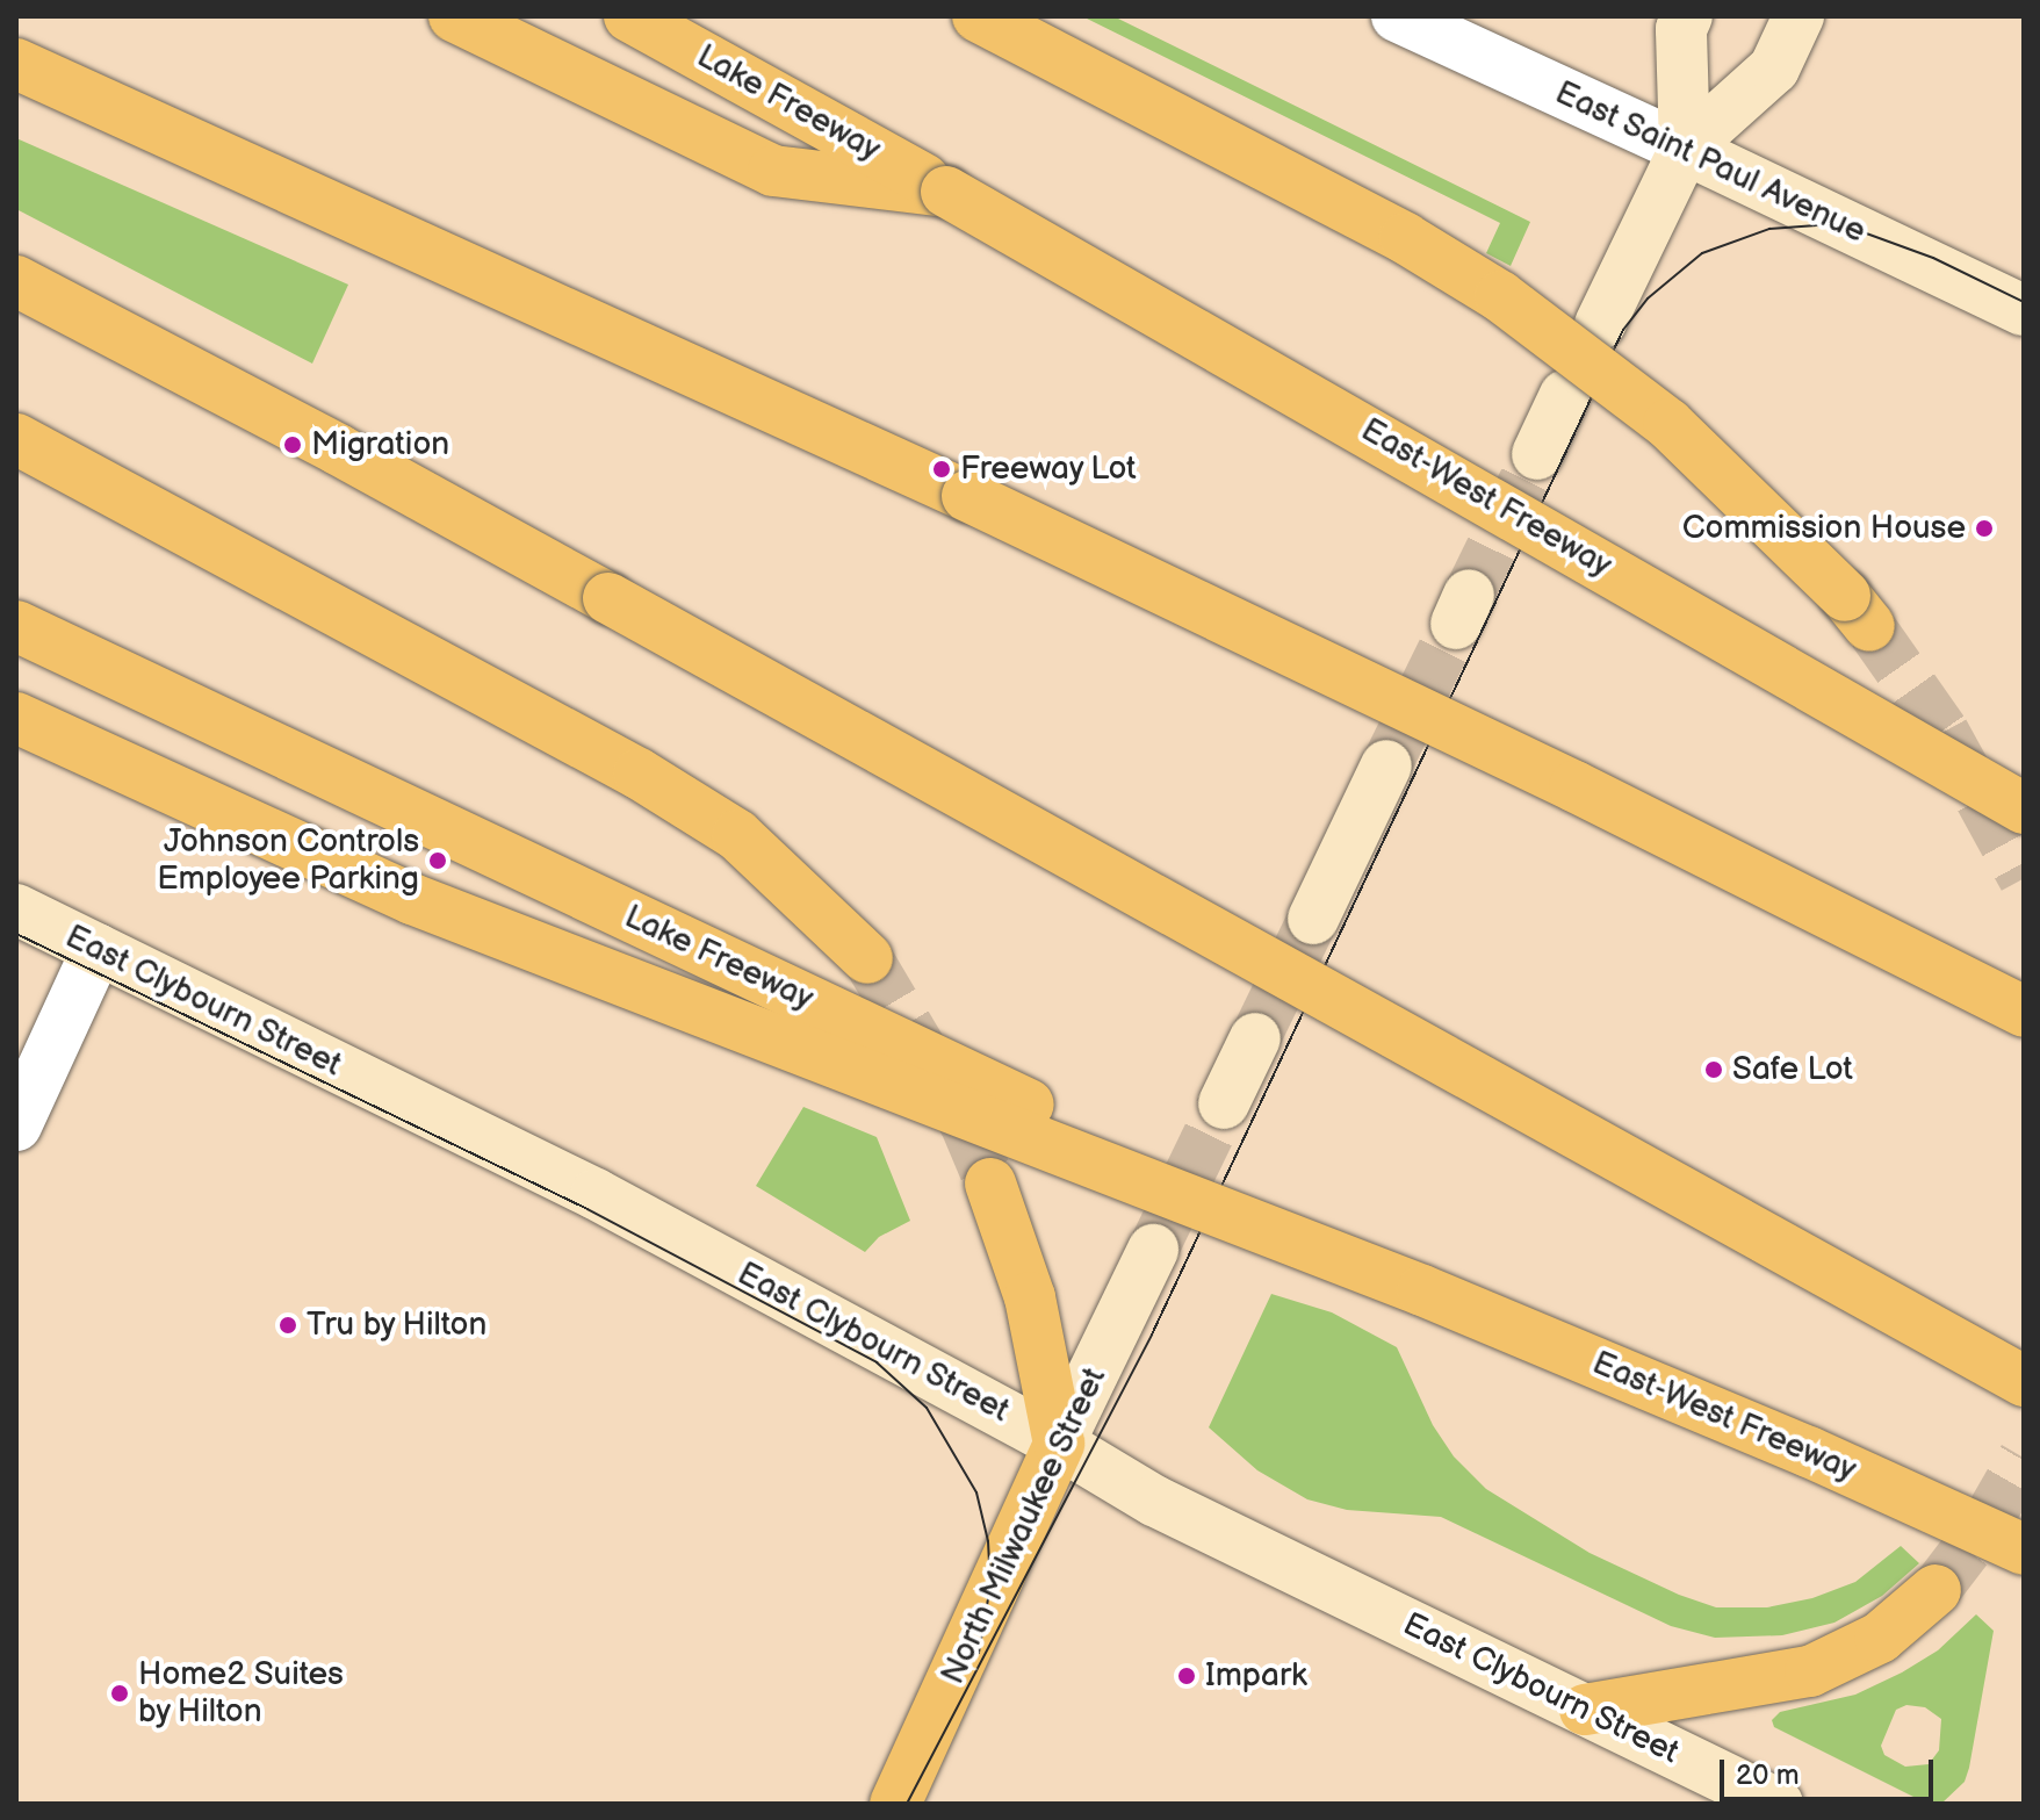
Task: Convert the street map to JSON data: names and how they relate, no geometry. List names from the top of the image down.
{
  "streets": {
    "main road": [
      "Lake Freeway",
      "East Saint Paul Avenue",
      "East-West Freeway",
      "East Clybourn Street",
      "North Milwaukee Street"
    ]
  },
  "crossings": [
    ["Lake Freeway", "East-West Freeway"],
    ["East Clybourn Street", "North Milwaukee Street"]
  ],
  "places": [
    "Migration",
    "Freeway Lot",
    "Commission House",
    "Johnson Controls Employee Parking",
    "Safe Lot",
    "Tru by Hilton",
    "Impark",
    "Home2 Suites by Hilton"
  ],
  "scale_bar": "20 m"
}
